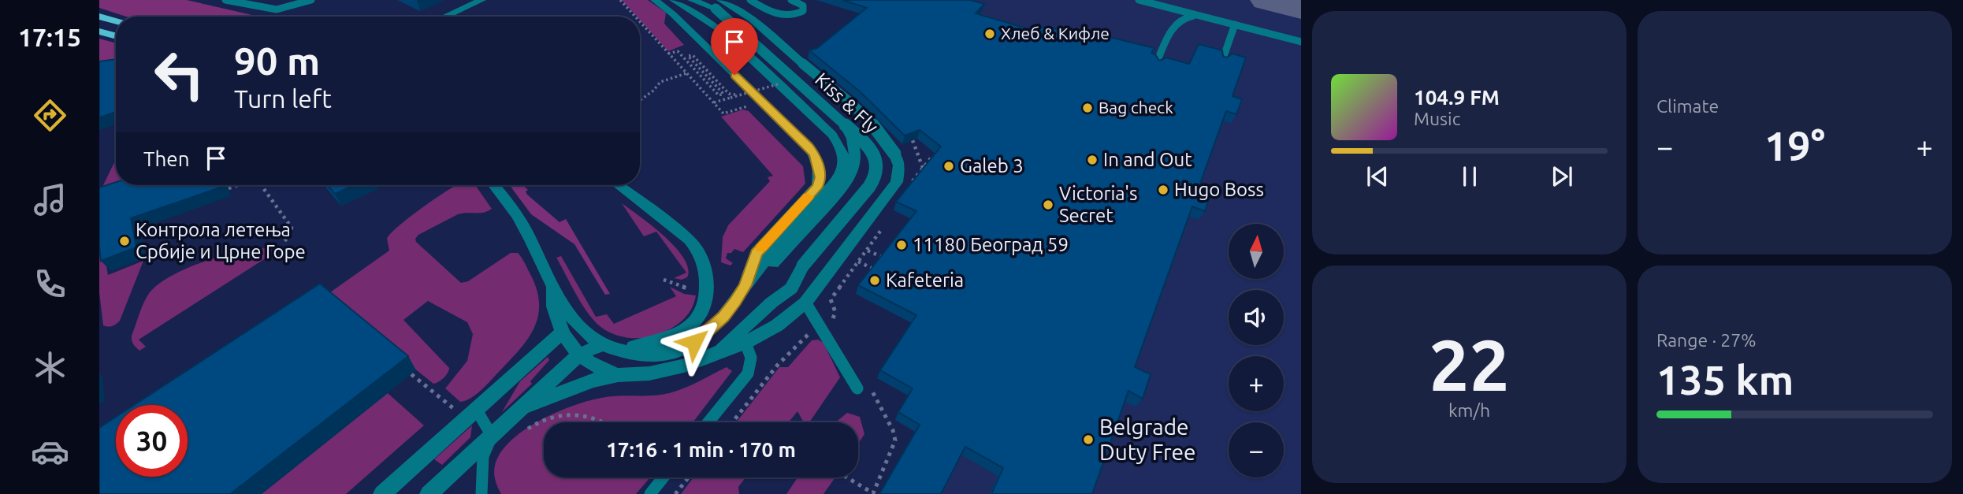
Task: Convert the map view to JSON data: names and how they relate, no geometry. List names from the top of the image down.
{
  "streets": {
    "street": ["Kiss & Fly"]
  },
  "places": [
    "Хлеб & Кифле",
    "Bag check",
    "In and Out",
    "Galeb 3",
    "Hugo Boss",
    "Victoria's Secret",
    "Контрола летења Србије и Црне Горе",
    "11180 Београд 59",
    "Kafeteria",
    "Belgrade Duty Free"
  ],
  "north": "top",
  "page": {
    "tabs": "17:15",
    "tile": [
      "Climate",
      ["22", "km/h"],
      ["Range · 27%", "135 km"]
    ],
    "turn": ["90 m", "Turn left"],
    "song": ["104.9 FM", "Music"],
    "heat": ["−", "19°", "+"],
    "then": "Then",
    "map_buttons": ["+", "−"],
    "limit": "30",
    "trip": "17:16 · 1 min · 170 m"
  }
}
